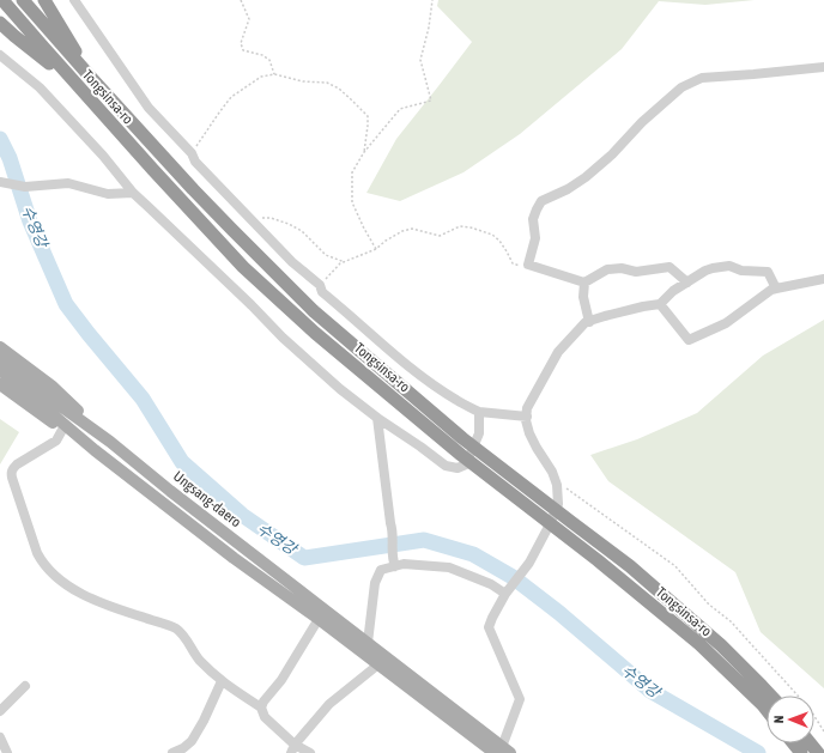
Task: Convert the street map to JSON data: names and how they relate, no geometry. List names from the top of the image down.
{
  "streets": {
    "highway": ["Tongsinsa-ro"],
    "main road": ["Ungsang-daero"]
  },
  "water": ["수영강"],
  "north": "left"
}
